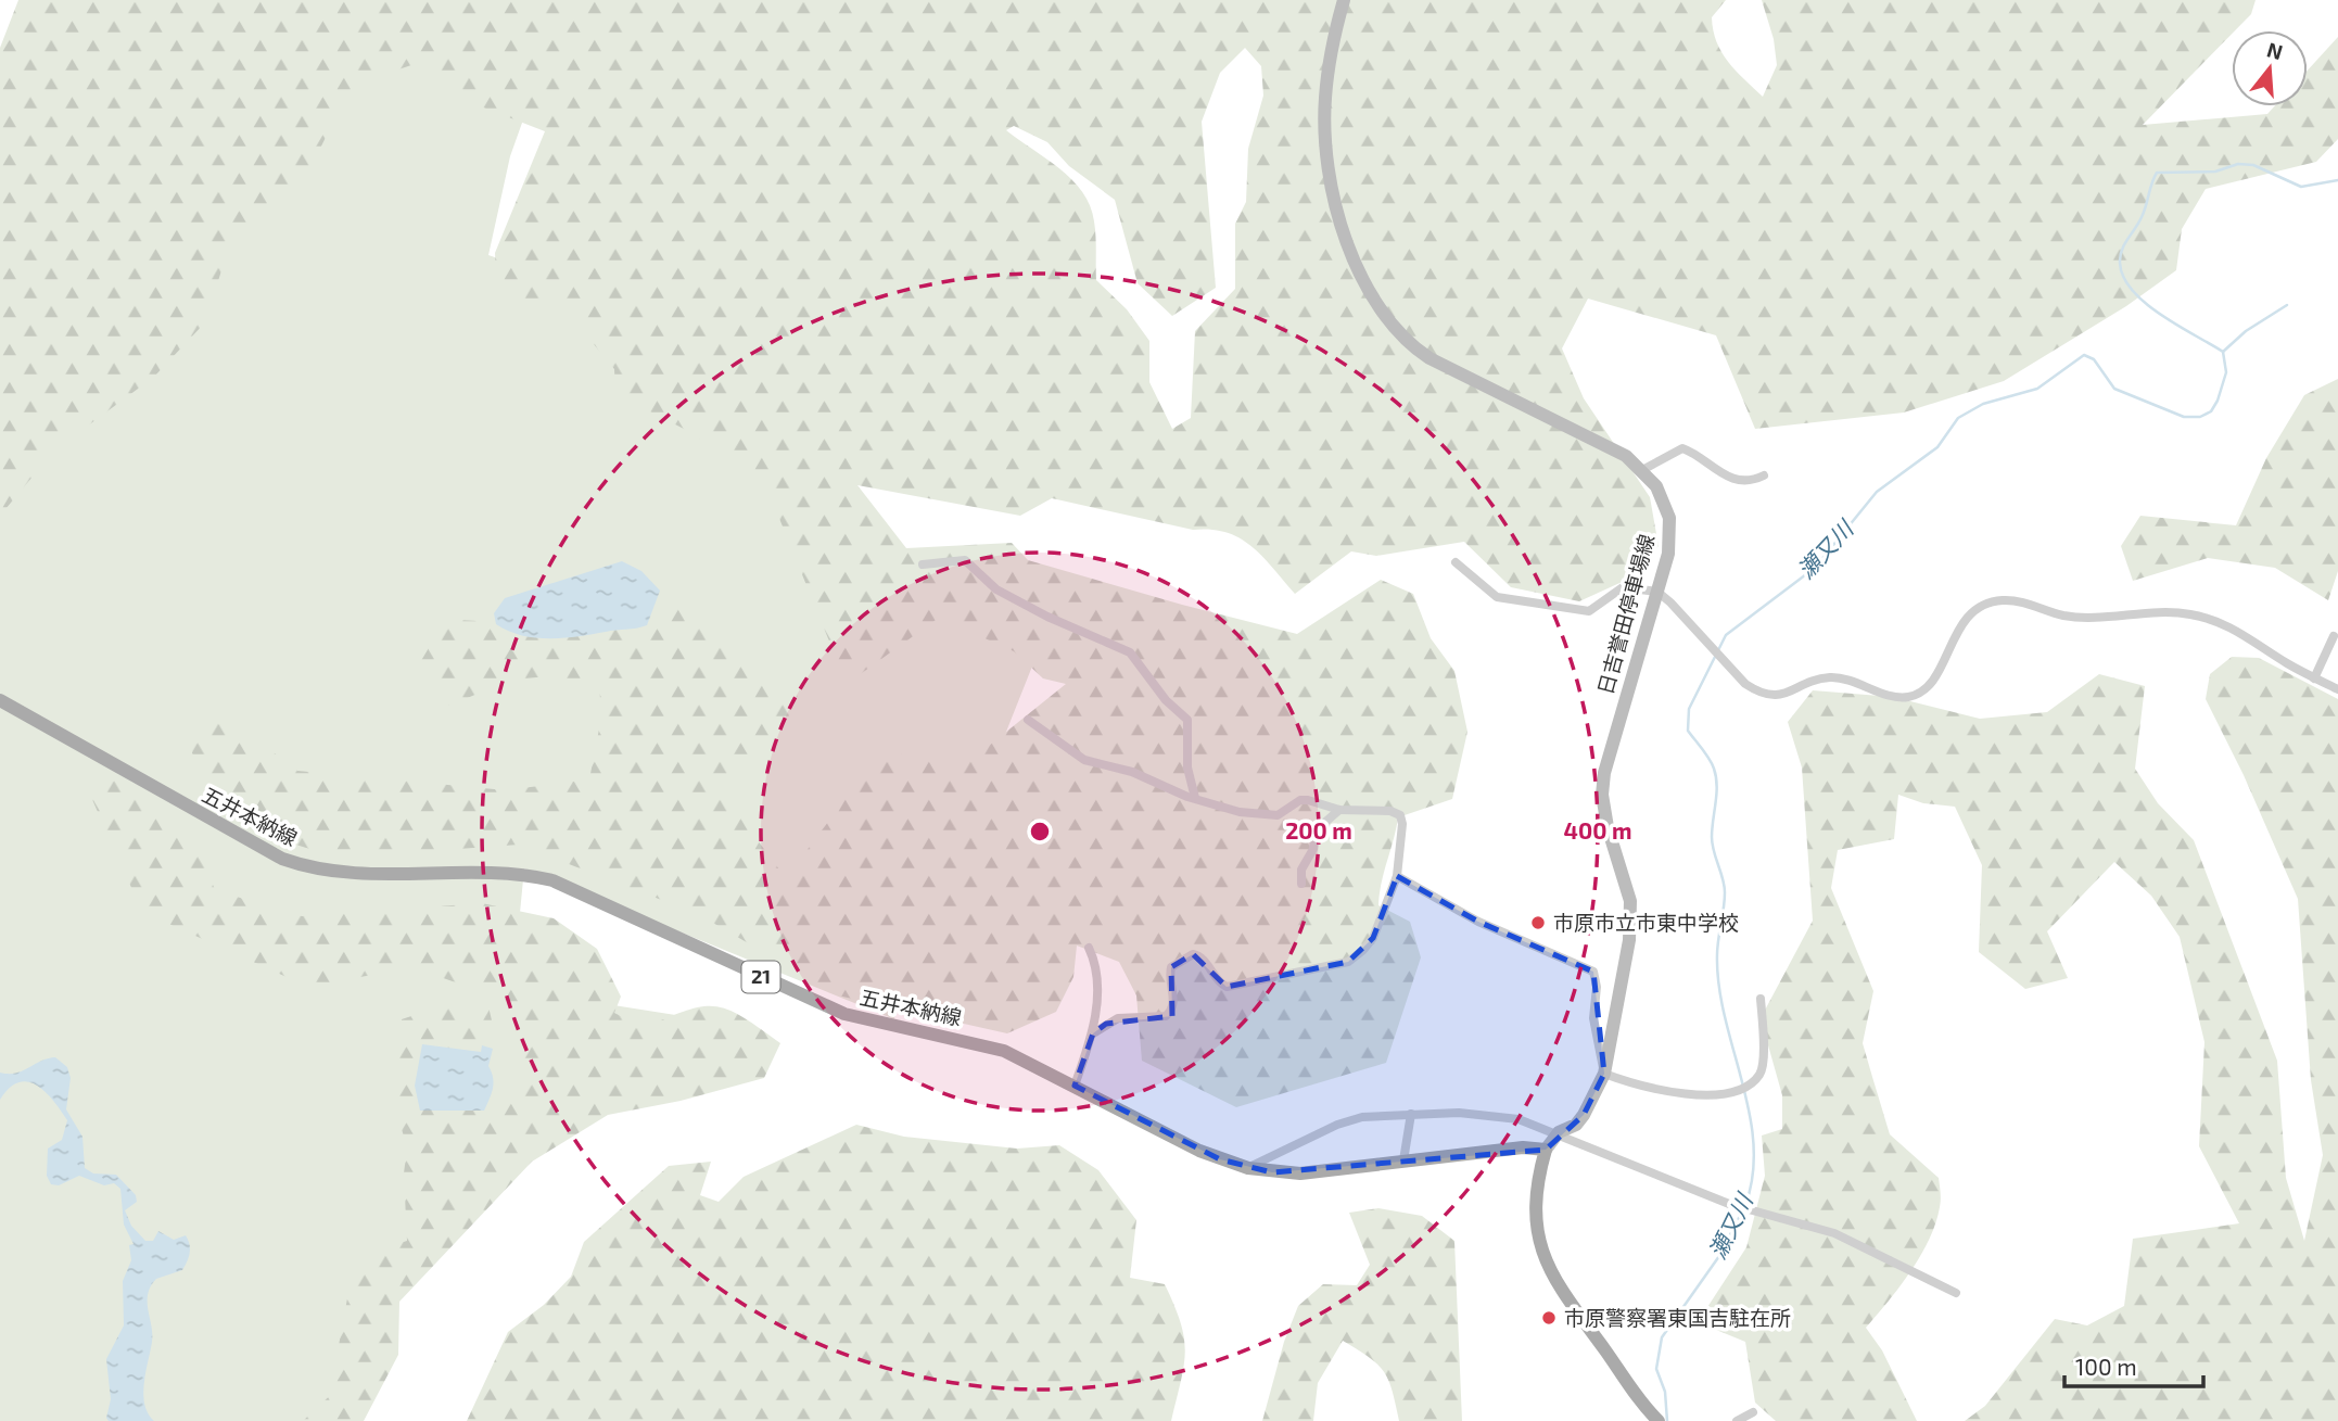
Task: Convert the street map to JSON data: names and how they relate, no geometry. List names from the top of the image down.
{
  "streets": {
    "main road": ["日吉誉田停車場線", "五井本納線", "21"]
  },
  "crossings": [
    ["日吉誉田停車場線", "五井本納線"]
  ],
  "water": ["瀬又川"],
  "places": ["市原市立市東中学校", "市原警察署東国吉駐在所"],
  "scale_bar": "100 m",
  "north": "top",
  "rings": ["200 m", "400 m"]
}
